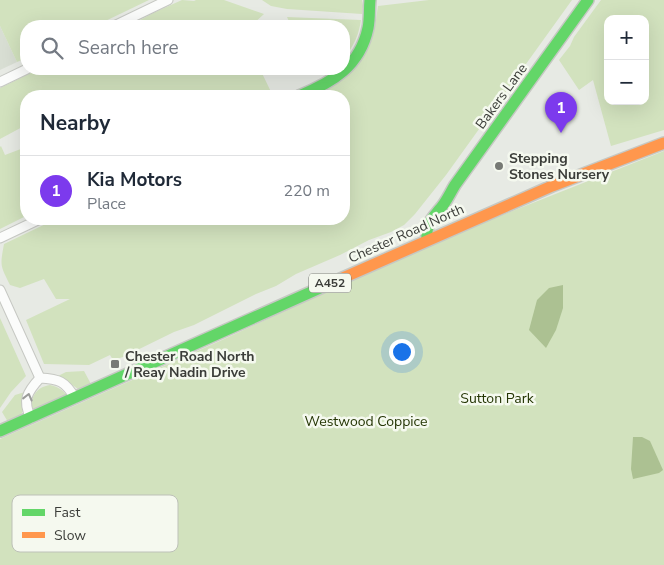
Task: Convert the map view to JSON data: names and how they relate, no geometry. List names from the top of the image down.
{
  "streets": {
    "main road": ["Bakers Lane", "Chester Road North", "A452"]
  },
  "crossings": [
    ["Bakers Lane", "Chester Road North"]
  ],
  "parks": ["Sutton Park", "Westwood Coppice"],
  "places": {
    "other": ["Stepping Stones Nursery"],
    "transit": ["Chester Road North / Reay Nadin Drive"]
  },
  "legend": ["Fast", "Slow"],
  "page": {
    "map_buttons": ["+", "−"],
    "search": "Search here",
    "heading": "Nearby",
    "pins": "1",
    "list": [
      {
        "mark": "1",
        "name": "Kia Motors",
        "note": "Place",
        "value": "220 m"
      }
    ]
  }
}
